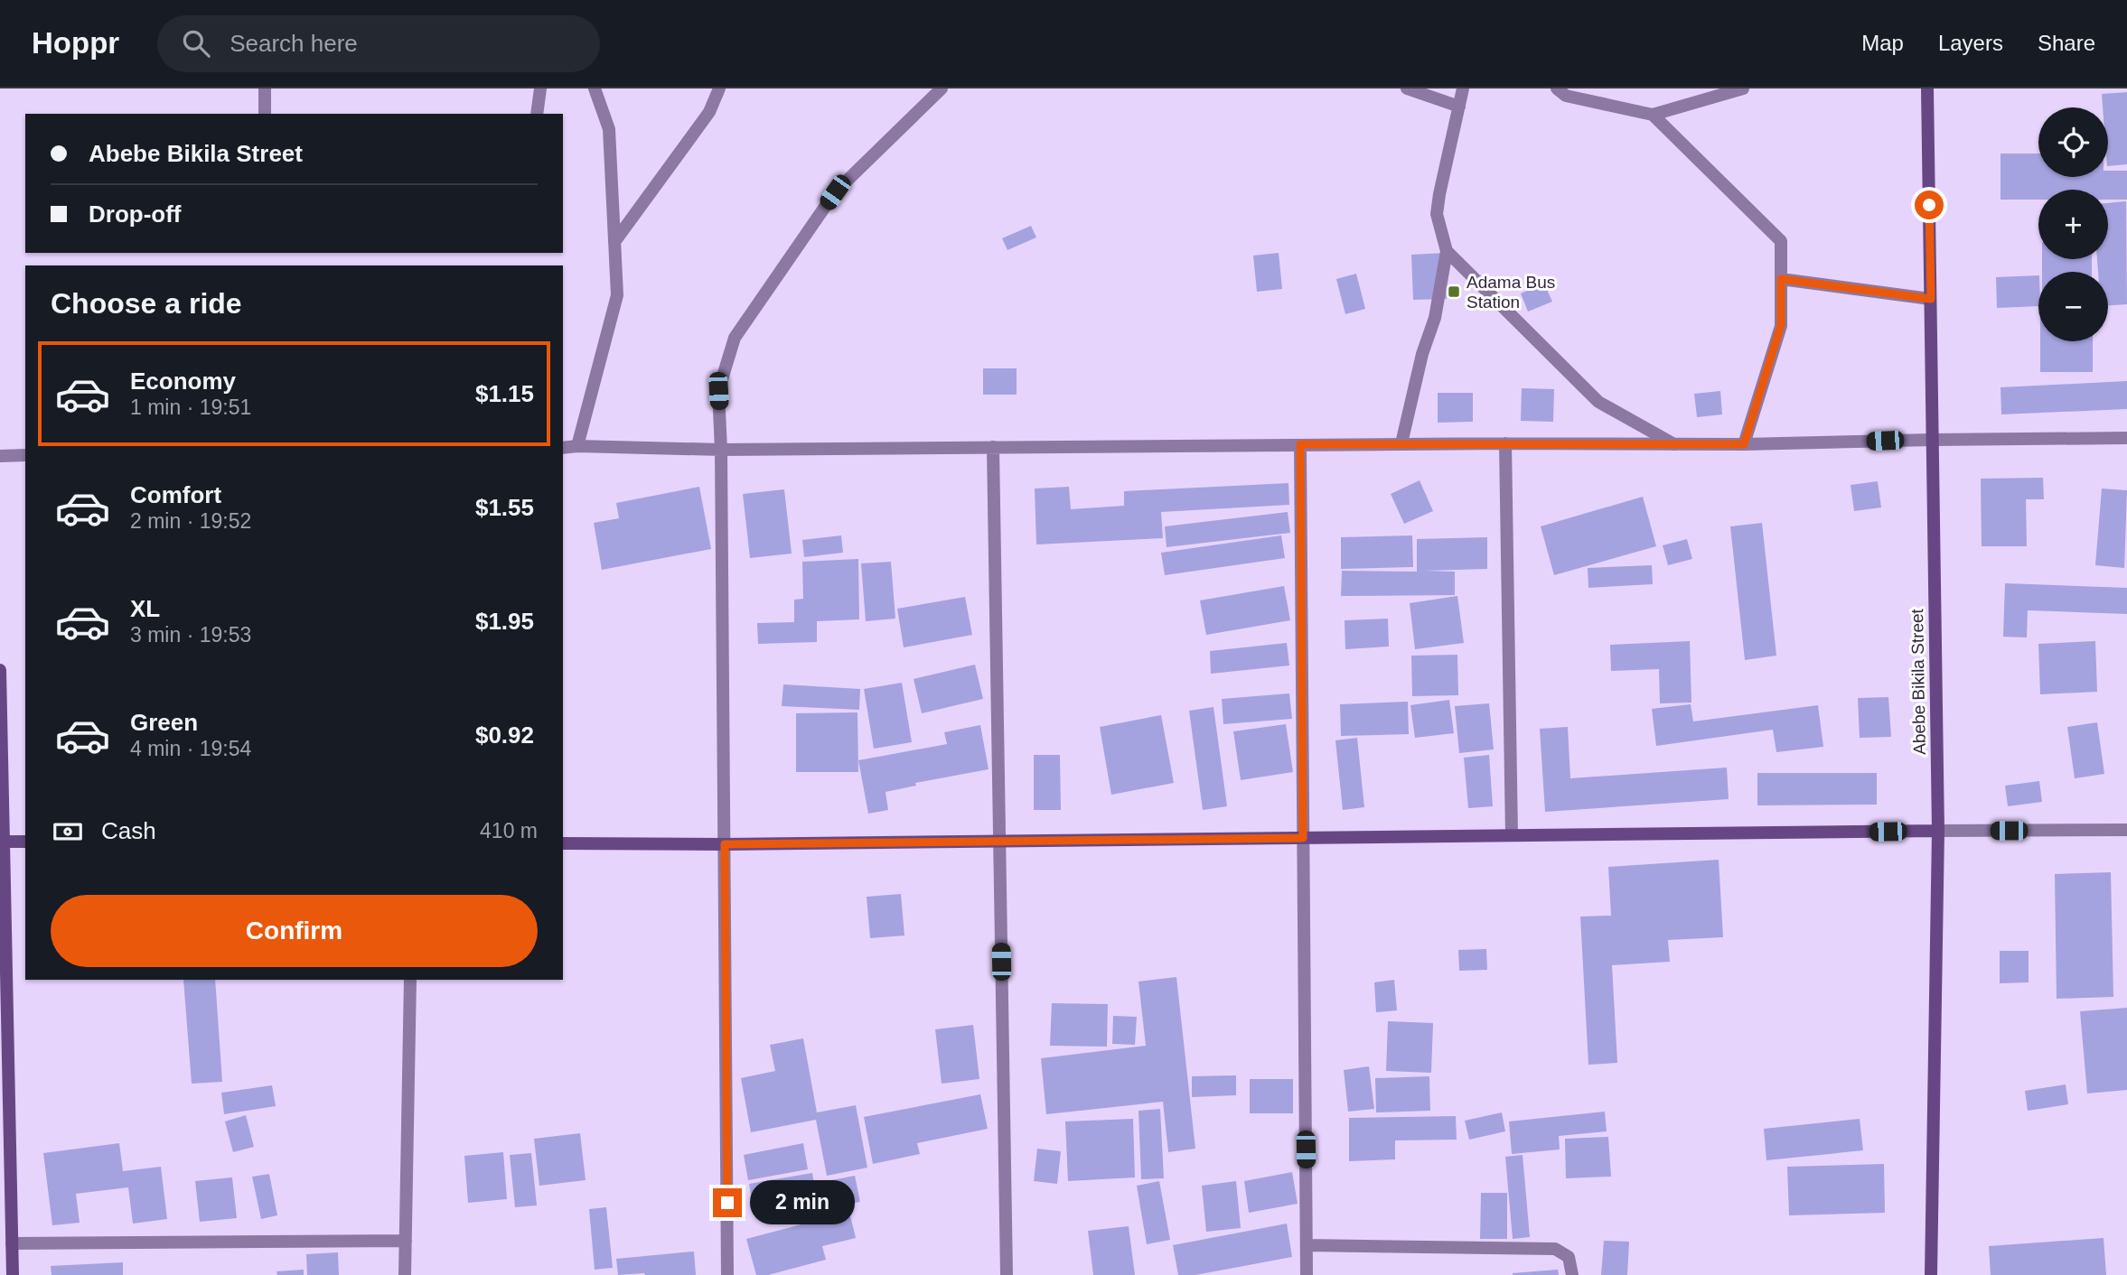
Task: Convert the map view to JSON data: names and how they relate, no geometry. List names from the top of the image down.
{
  "streets": {
    "street": ["Abebe Bikila Street"]
  },
  "places": {
    "transit": ["Adama Bus Station"]
  },
  "page": {
    "header": "Hoppr",
    "search": "Search here",
    "nav": ["Map", "Layers", "Share"],
    "map_buttons": ["+", "−"],
    "banner": ["Abebe Bikila Street", "Drop-off"],
    "heading": "Choose a ride",
    "list": [
      {
        "name": "Economy",
        "note": "1 min · 19:51",
        "value": "$1.15"
      },
      {
        "name": "Comfort",
        "note": "2 min · 19:52",
        "value": "$1.55"
      },
      {
        "name": "XL",
        "note": "3 min · 19:53",
        "value": "$1.95"
      },
      {
        "name": "Green",
        "note": "4 min · 19:54",
        "value": "$0.92"
      }
    ],
    "pay": ["Cash", "410 m"],
    "buttons": "Confirm",
    "bubble": "2 min"
  }
}
